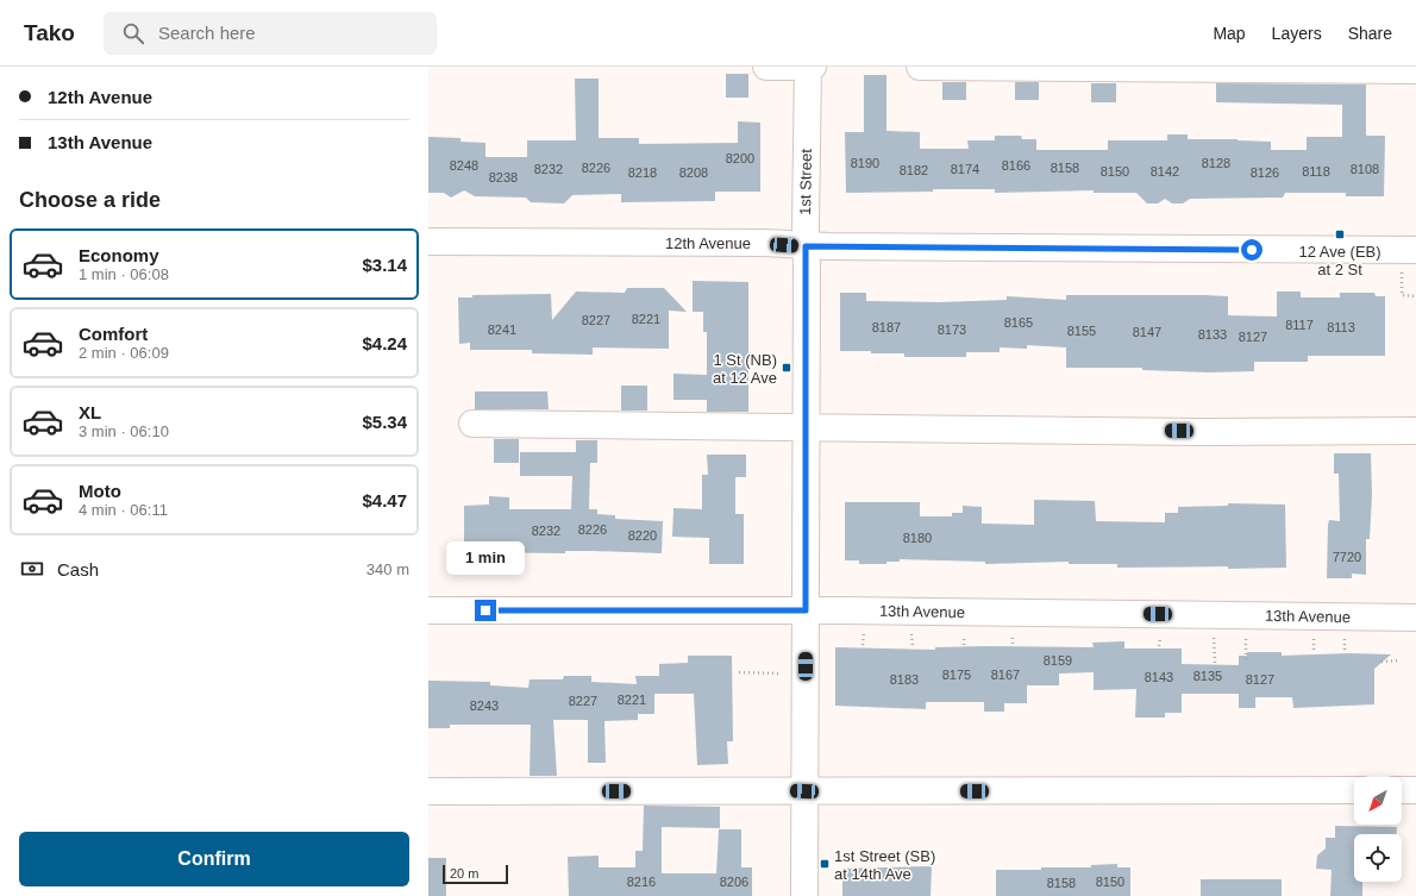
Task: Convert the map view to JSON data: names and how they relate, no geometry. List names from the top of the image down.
{
  "streets": {
    "street": ["1st Street", "12th Avenue", "13th Avenue"]
  },
  "crossings": [
    ["1st Street", "12th Avenue"],
    ["1st Street", "13th Avenue"]
  ],
  "places": {
    "transit": ["12 Ave (EB) at 2 St", "1 St (NB) at 12 Ave", "1st Street (SB) at 14th Ave"]
  },
  "house_numbers": [
    "8200",
    "8190",
    "8128",
    "8248",
    "8166",
    "8226",
    "8158",
    "8232",
    "8174",
    "8108",
    "8182",
    "8150",
    "8142",
    "8118",
    "8218",
    "8208",
    "8126",
    "8238",
    "8221",
    "8227",
    "8165",
    "8117",
    "8187",
    "8113",
    "8241",
    "8173",
    "8155",
    "8147",
    "8133",
    "8127",
    "8226",
    "8232",
    "8220",
    "8180",
    "7720",
    "8159",
    "8175",
    "8167",
    "8135",
    "8143",
    "8183",
    "8127",
    "8221",
    "8227",
    "8243",
    "8216",
    "8206",
    "8150",
    "8158"
  ],
  "scale_bar": "20 m",
  "north": "bottom left",
  "page": {
    "header": "Tako",
    "search": "Search here",
    "nav": ["Map", "Layers", "Share"],
    "banner": ["12th Avenue", "13th Avenue"],
    "heading": "Choose a ride",
    "list": [
      {
        "name": "Economy",
        "note": "1 min · 06:08",
        "value": "$3.14"
      },
      {
        "name": "Comfort",
        "note": "2 min · 06:09",
        "value": "$4.24"
      },
      {
        "name": "XL",
        "note": "3 min · 06:10",
        "value": "$5.34"
      },
      {
        "name": "Moto",
        "note": "4 min · 06:11",
        "value": "$4.47"
      }
    ],
    "bubble": "1 min",
    "pay": ["Cash", "340 m"],
    "buttons": "Confirm",
    "scale": "20 m"
  }
}
